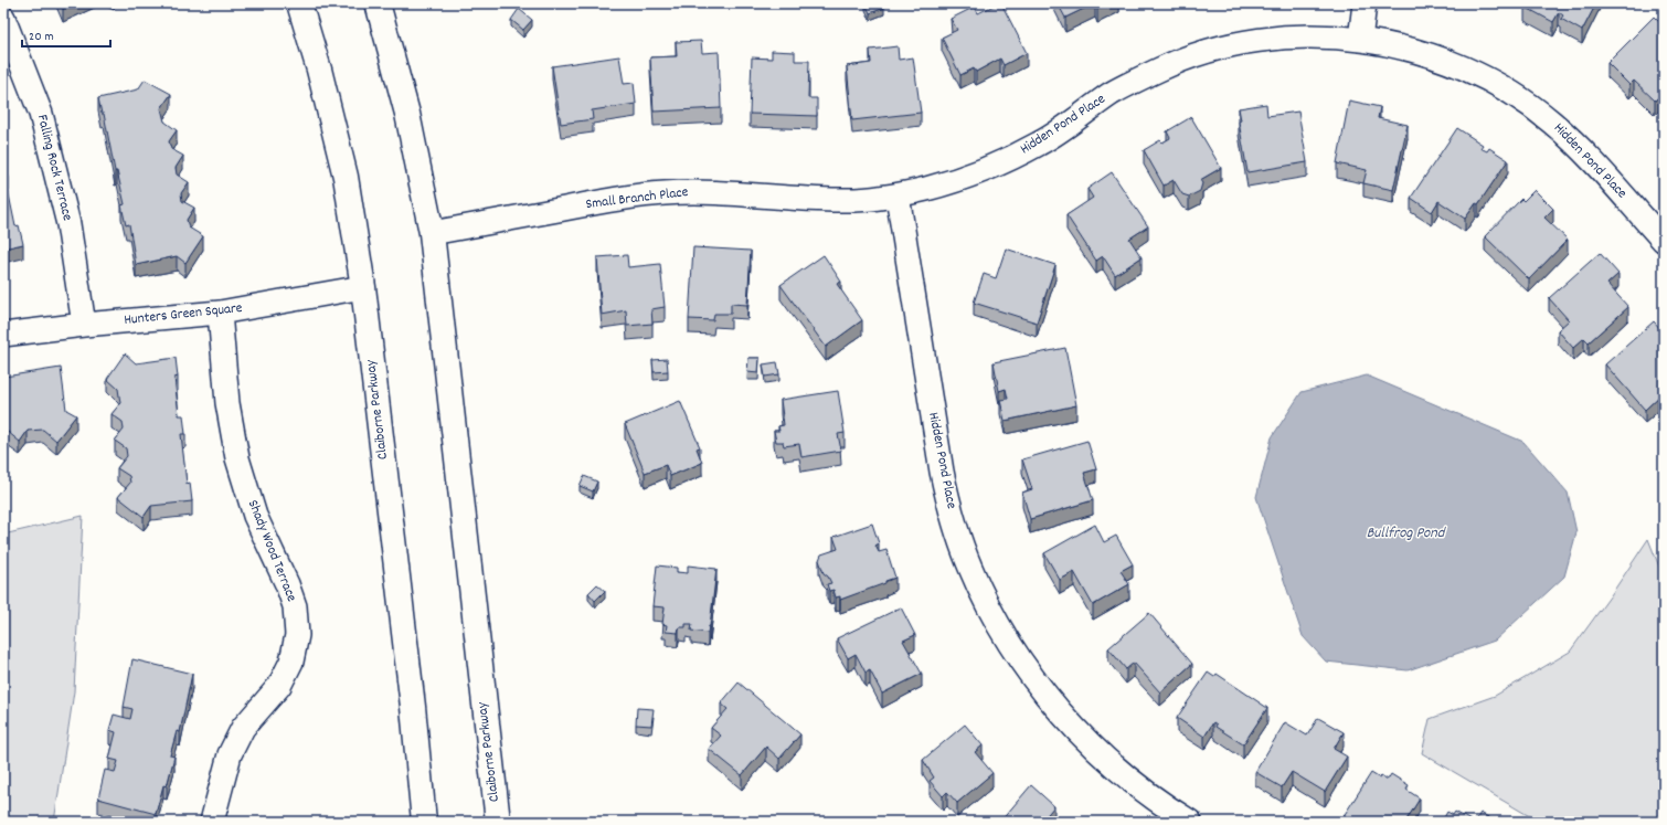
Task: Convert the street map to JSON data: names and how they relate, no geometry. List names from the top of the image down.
{
  "streets": {
    "main road": ["Claiborne Parkway"],
    "street": [
      "Hidden Pond Place",
      "Falling Rock Terrace",
      "Small Branch Place",
      "Hunters Green Square",
      "Shady Wood Terrace"
    ]
  },
  "crossings": [
    ["Hidden Pond Place", "Small Branch Place"],
    ["Falling Rock Terrace", "Hunters Green Square"],
    ["Small Branch Place", "Claiborne Parkway"],
    ["Hunters Green Square", "Claiborne Parkway"],
    ["Hunters Green Square", "Shady Wood Terrace"]
  ],
  "water": ["Bullfrog Pond"],
  "scale_bar": "20 m"
}
